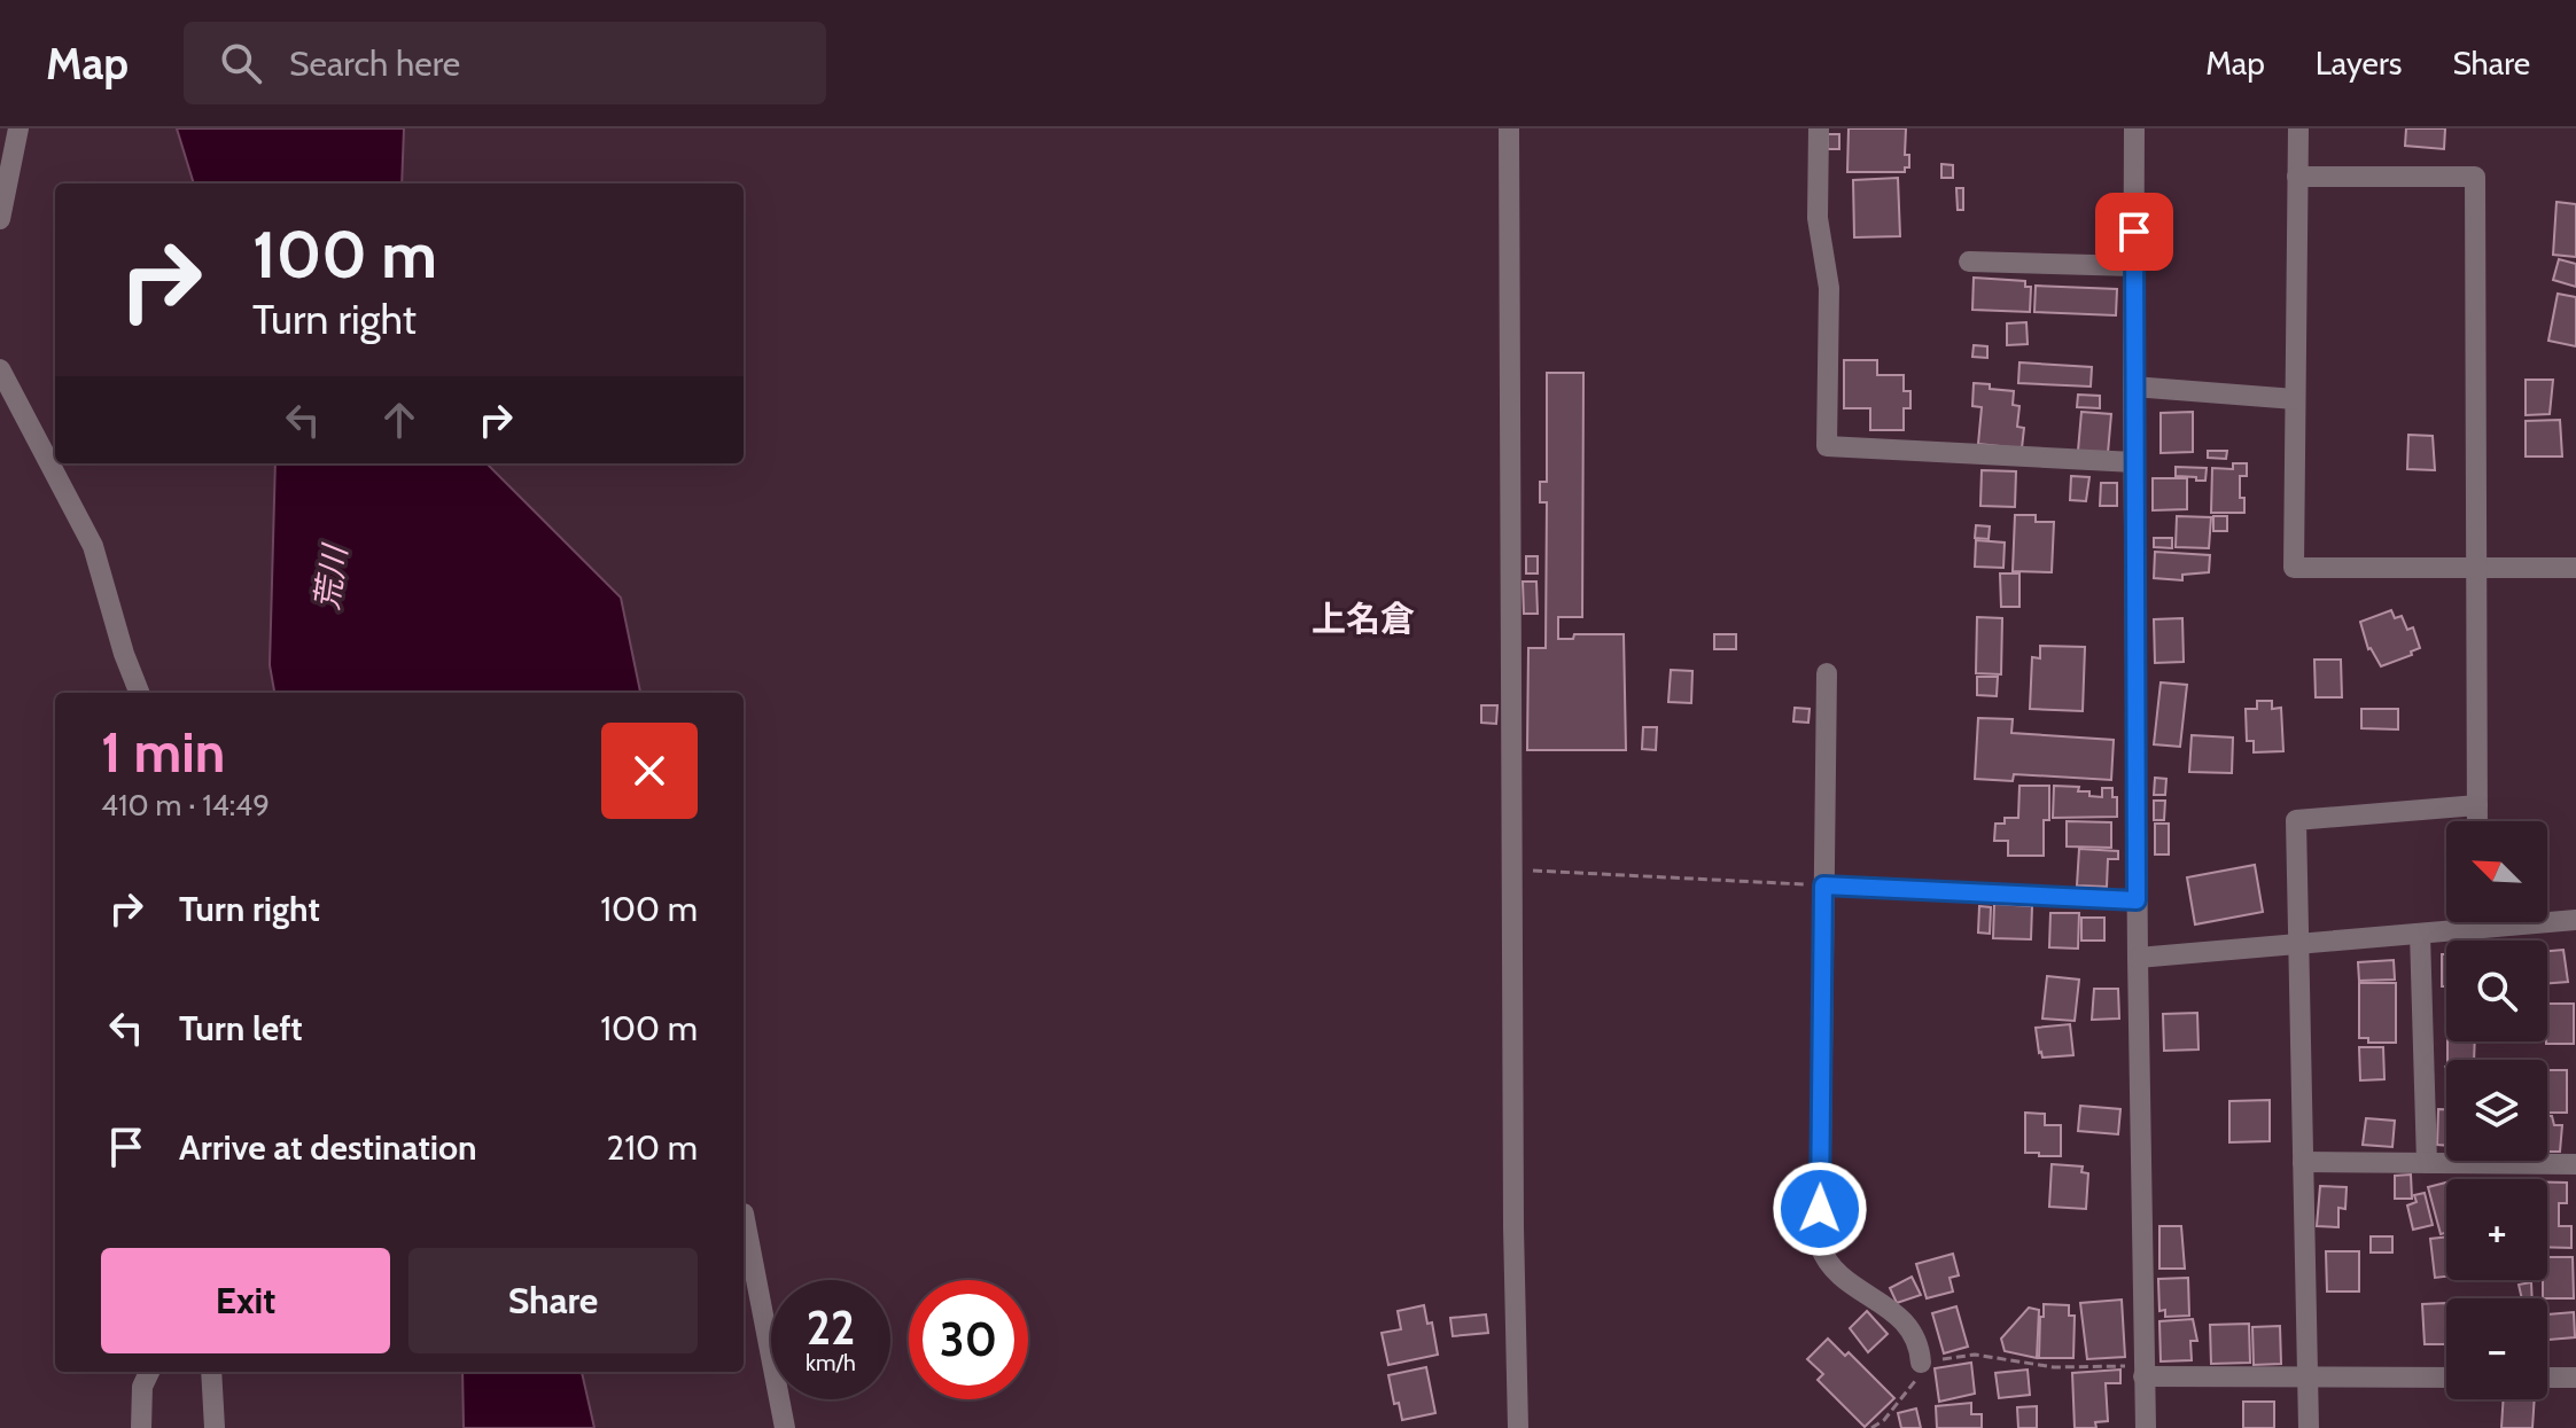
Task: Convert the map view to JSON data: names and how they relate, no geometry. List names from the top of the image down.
{
  "districts": ["上名倉"],
  "water": ["荒川"],
  "north": "top left",
  "page": {
    "header": "Map",
    "search": "Search here",
    "nav": ["Map", "Layers", "Share"],
    "turn": ["100 m", "Turn right"],
    "heading": ["1 min", "410 m · 14:49"],
    "map_buttons": ["+", "−"],
    "list": [
      {
        "name": "Turn right",
        "value": "100 m"
      },
      {
        "name": "Turn left",
        "value": "100 m"
      },
      {
        "name": "Arrive at destination",
        "value": "210 m"
      }
    ],
    "buttons": ["Exit", "Share"],
    "speed": "22 km/h",
    "limit": "30"
  }
}
